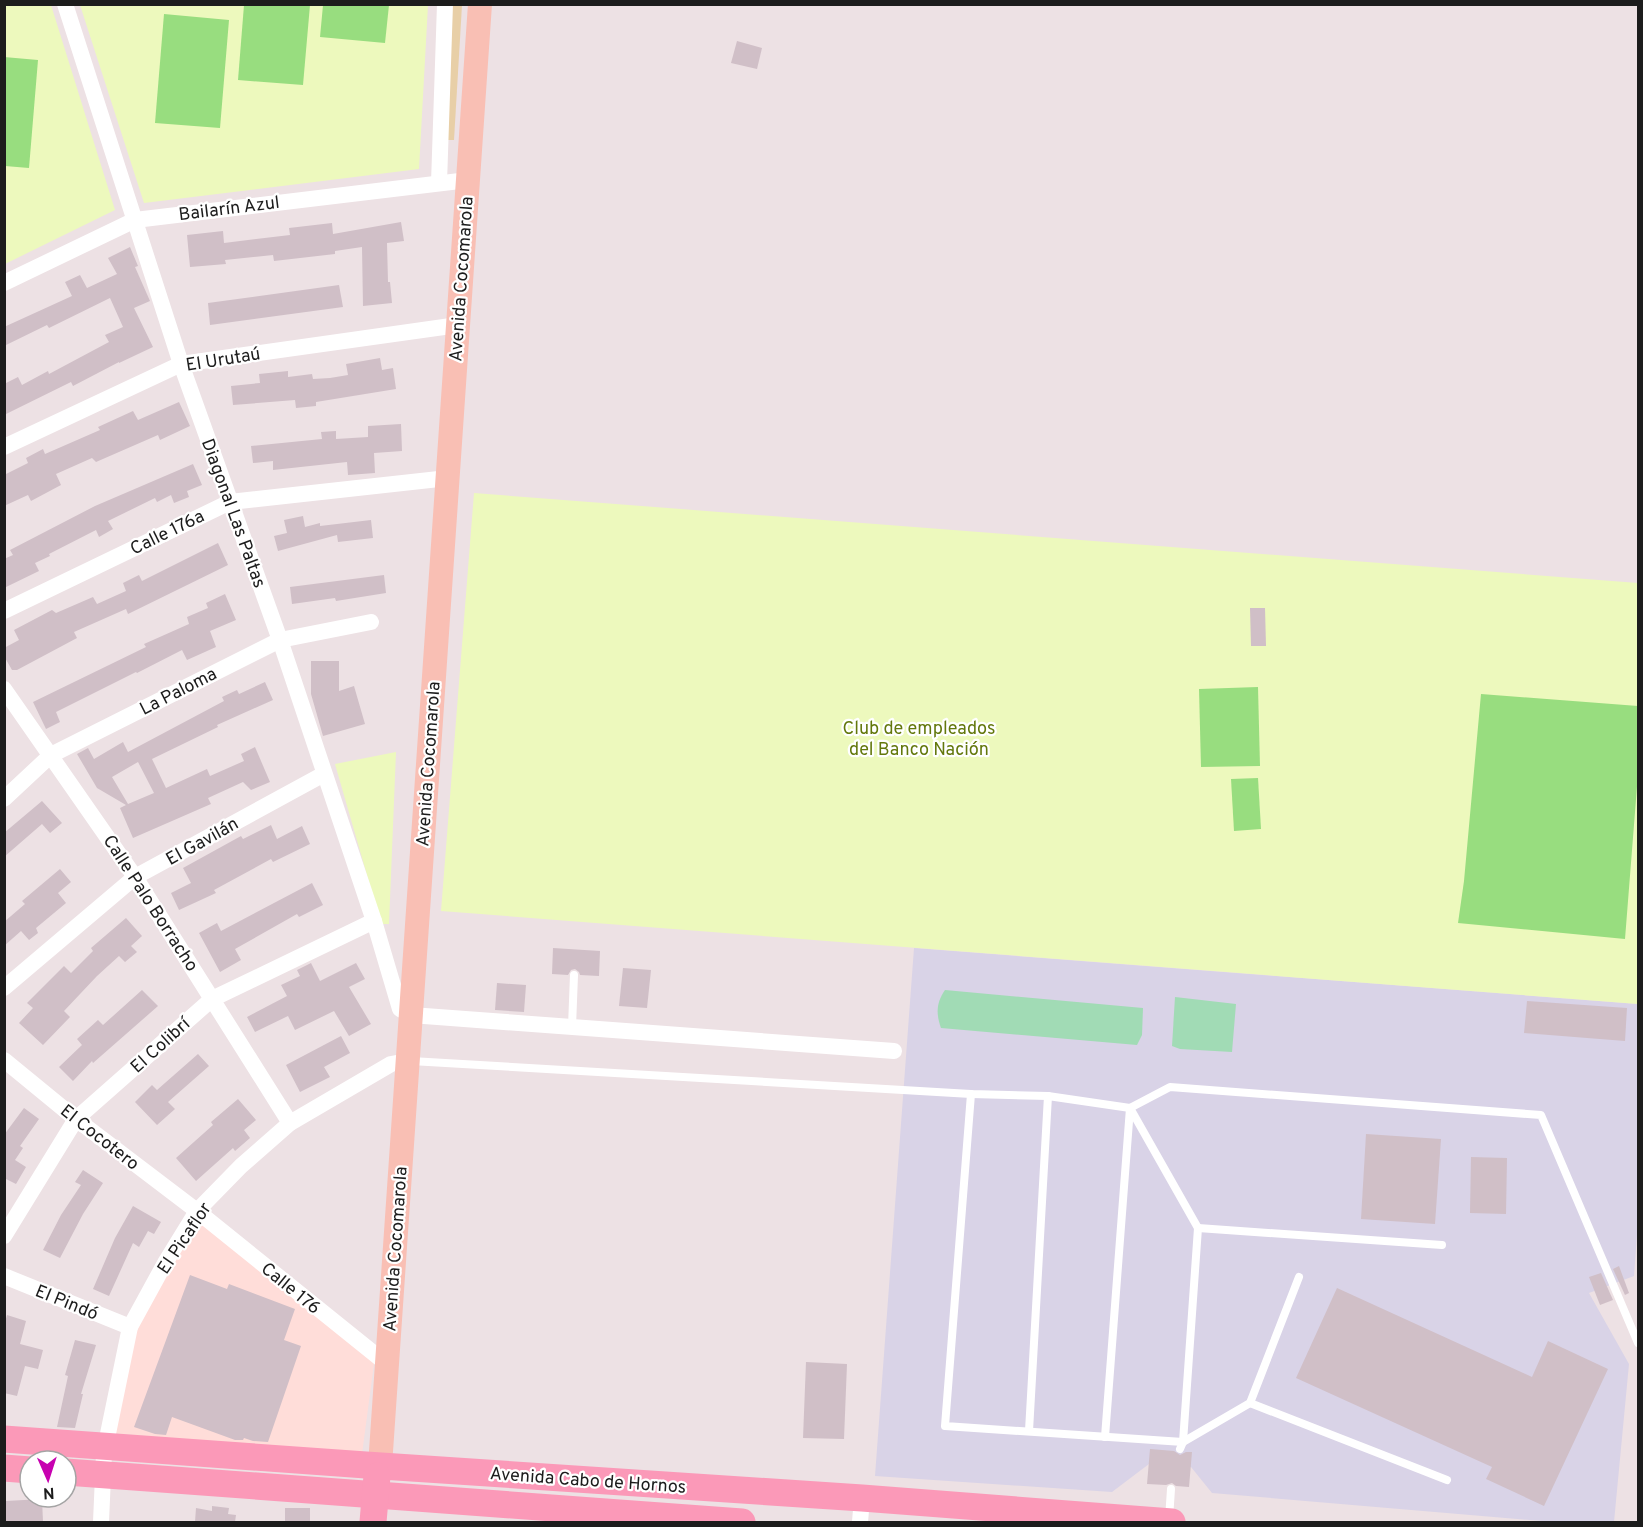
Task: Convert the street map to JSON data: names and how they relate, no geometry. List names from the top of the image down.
{
  "streets": {
    "main road": ["Avenida Cocomarola", "Avenida Cabo de Hornos"],
    "street": [
      "Bailarín Azul",
      "El Urutaú",
      "Diagonal Las Paltas",
      "Calle 176a",
      "La Paloma",
      "El Gavilán",
      "Calle Palo Borracho",
      "El Colibrí",
      "El Cocotero",
      "El Picaflor",
      "Calle 176",
      "El Pindó"
    ]
  },
  "crossings": [
    ["Bailarín Azul", "Avenida Cocomarola"],
    ["Bailarín Azul", "Diagonal Las Paltas"],
    ["Avenida Cocomarola", "El Urutaú"],
    ["Avenida Cocomarola", "Diagonal Las Paltas"],
    ["Avenida Cocomarola", "Calle 176a"],
    ["Avenida Cocomarola", "El Picaflor"],
    ["Avenida Cocomarola", "Calle 176"],
    ["Avenida Cocomarola", "Avenida Cabo de Hornos"],
    ["El Urutaú", "Diagonal Las Paltas"],
    ["Diagonal Las Paltas", "Calle 176a"],
    ["Diagonal Las Paltas", "La Paloma"],
    ["Diagonal Las Paltas", "El Gavilán"],
    ["Diagonal Las Paltas", "El Colibrí"],
    ["La Paloma", "Calle Palo Borracho"],
    ["El Gavilán", "Calle Palo Borracho"],
    ["Calle Palo Borracho", "El Colibrí"],
    ["Calle Palo Borracho", "El Picaflor"],
    ["El Colibrí", "El Cocotero"],
    ["El Cocotero", "El Picaflor"],
    ["El Cocotero", "Calle 176"],
    ["El Picaflor", "Calle 176"],
    ["El Picaflor", "El Pindó"],
    ["El Picaflor", "Avenida Cabo de Hornos"]
  ],
  "parks": ["Club de empleados del Banco Nación"],
  "north": "bottom"
}
